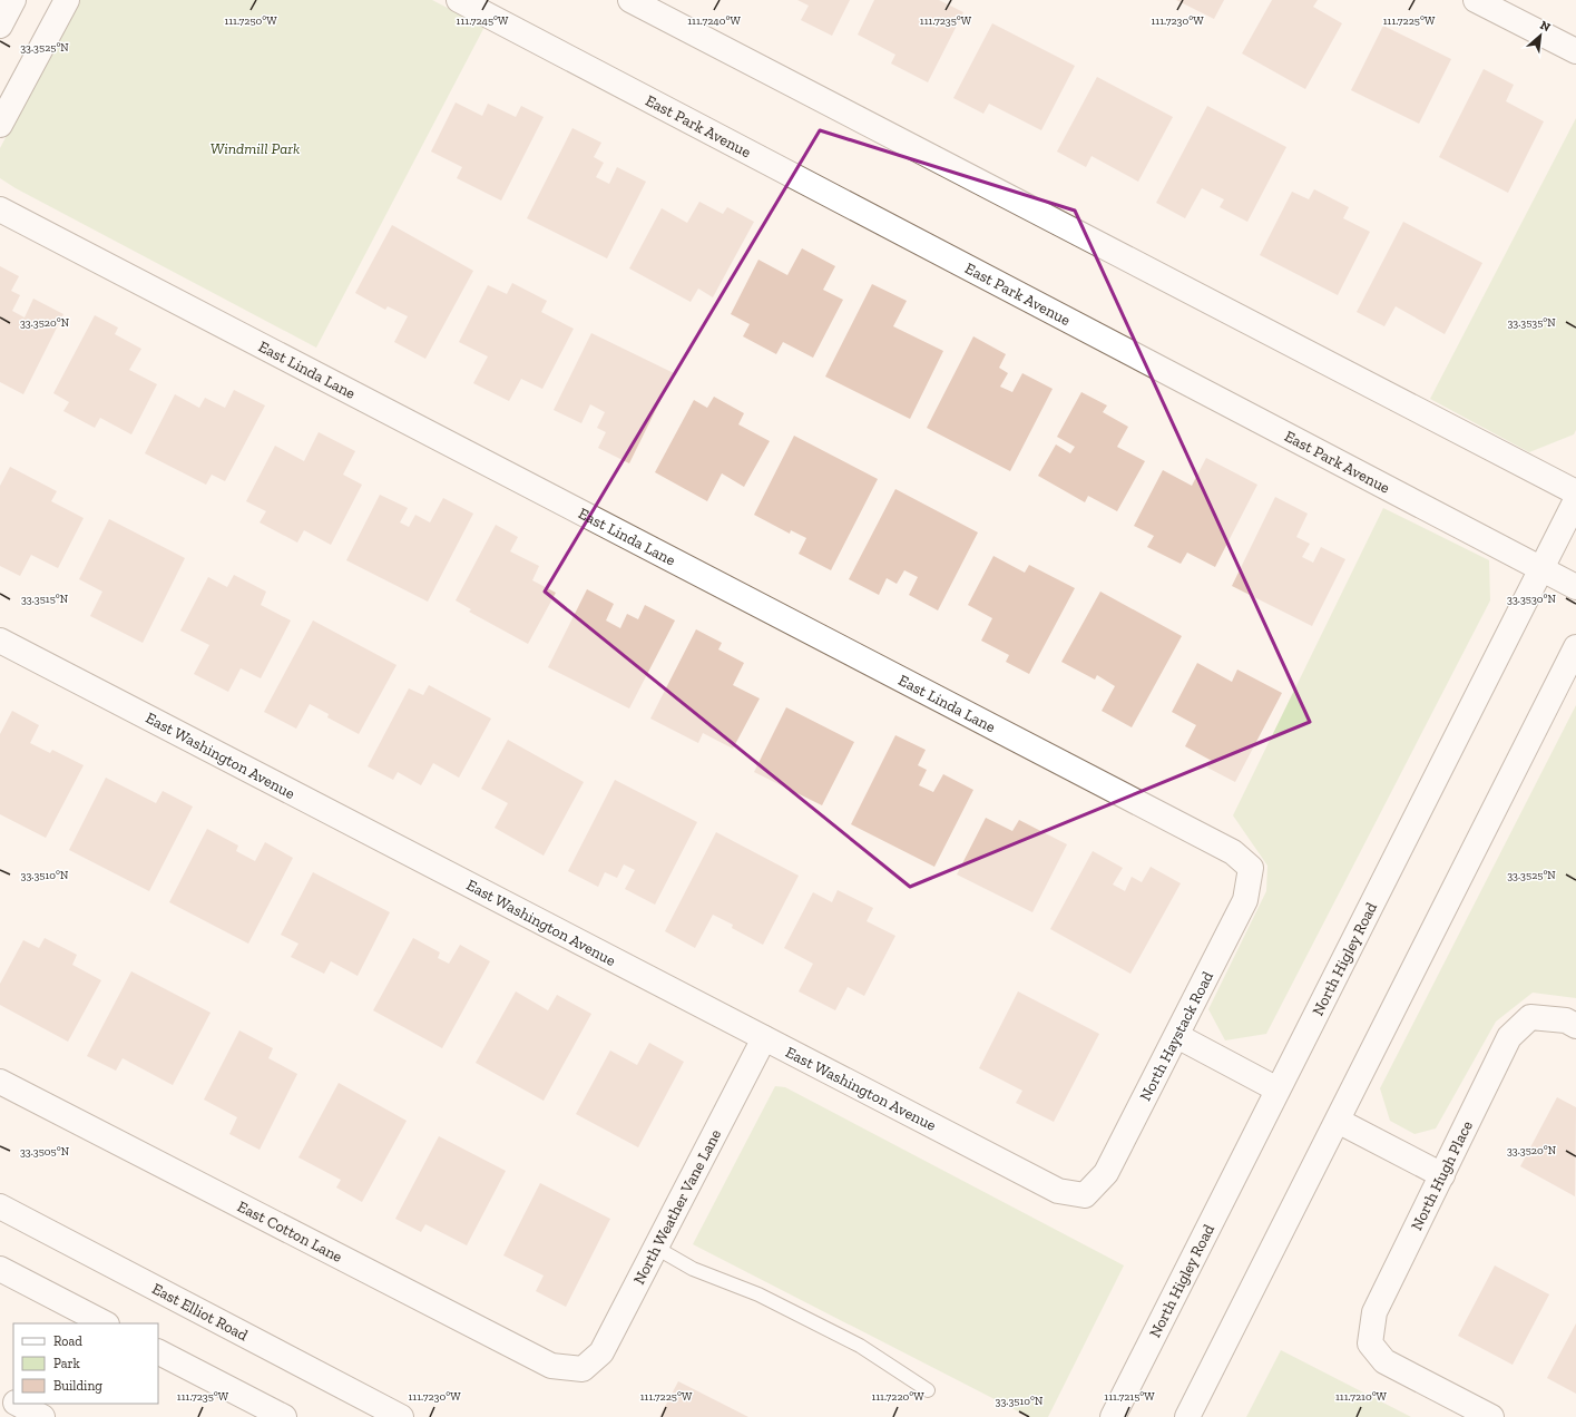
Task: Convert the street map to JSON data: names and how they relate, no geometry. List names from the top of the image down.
{
  "streets": {
    "street": [
      "East Park Avenue",
      "East Linda Lane",
      "East Washington Avenue",
      "North Higley Road",
      "North Haystack Road",
      "North Hugh Place",
      "North Weather Vane Lane",
      "East Cotton Lane",
      "East Elliot Road"
    ]
  },
  "crossings": [
    ["East Park Avenue", "North Higley Road"],
    ["East Linda Lane", "North Haystack Road"],
    ["East Washington Avenue", "North Haystack Road"],
    ["East Washington Avenue", "North Weather Vane Lane"],
    ["North Weather Vane Lane", "East Cotton Lane"]
  ],
  "parks": ["Windmill Park"],
  "legend": ["Road", "Park", "Building"],
  "north": "top right",
  "coordinates": [
    "111.7250°W",
    "111.7245°W",
    "111.7240°W",
    "111.7235°W",
    "111.7230°W",
    "111.7225°W",
    "33.3525°N",
    "33.3535°N",
    "33.3520°N",
    "33.3530°N",
    "33.3515°N",
    "33.3510°N",
    "33.3505°N",
    "111.7220°W",
    "111.7215°W",
    "111.7210°W"
  ]
}
